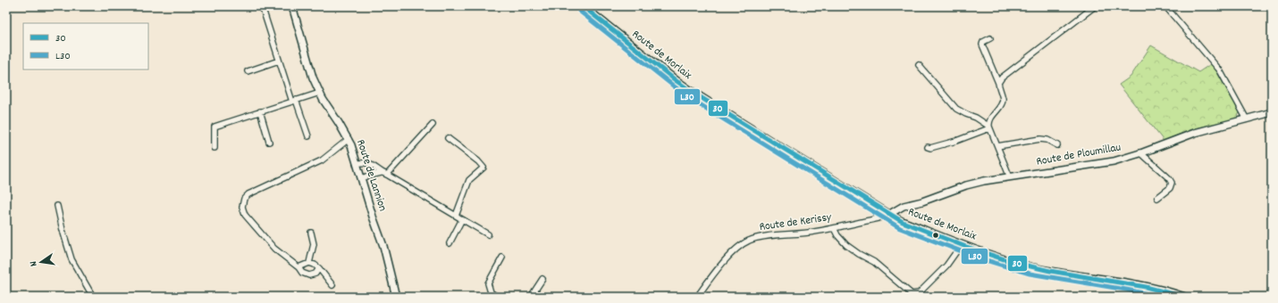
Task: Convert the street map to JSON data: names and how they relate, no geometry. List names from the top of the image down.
{
  "streets": {
    "main road": ["Route de Morlaix"],
    "street": ["Route de Ploumillau", "Route de Lannion", "Route de Kerissy"]
  },
  "crossings": [
    ["Route de Morlaix", "Route de Ploumillau"]
  ],
  "lines": ["transit line 30", "transit line L30"],
  "legend": ["30", "L30"],
  "north": "left"
}
